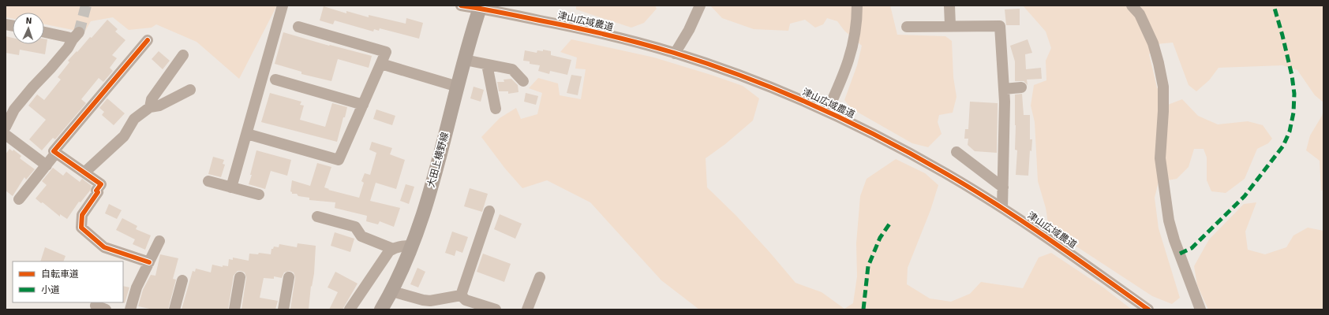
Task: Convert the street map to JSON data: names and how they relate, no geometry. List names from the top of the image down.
{
  "streets": {
    "main road": ["大田上横野線"],
    "street": ["津山広域農道"]
  },
  "crossings": [
    ["津山広域農道", "大田上横野線"]
  ],
  "legend": ["自転車道", "小道"],
  "north": "top"
}
